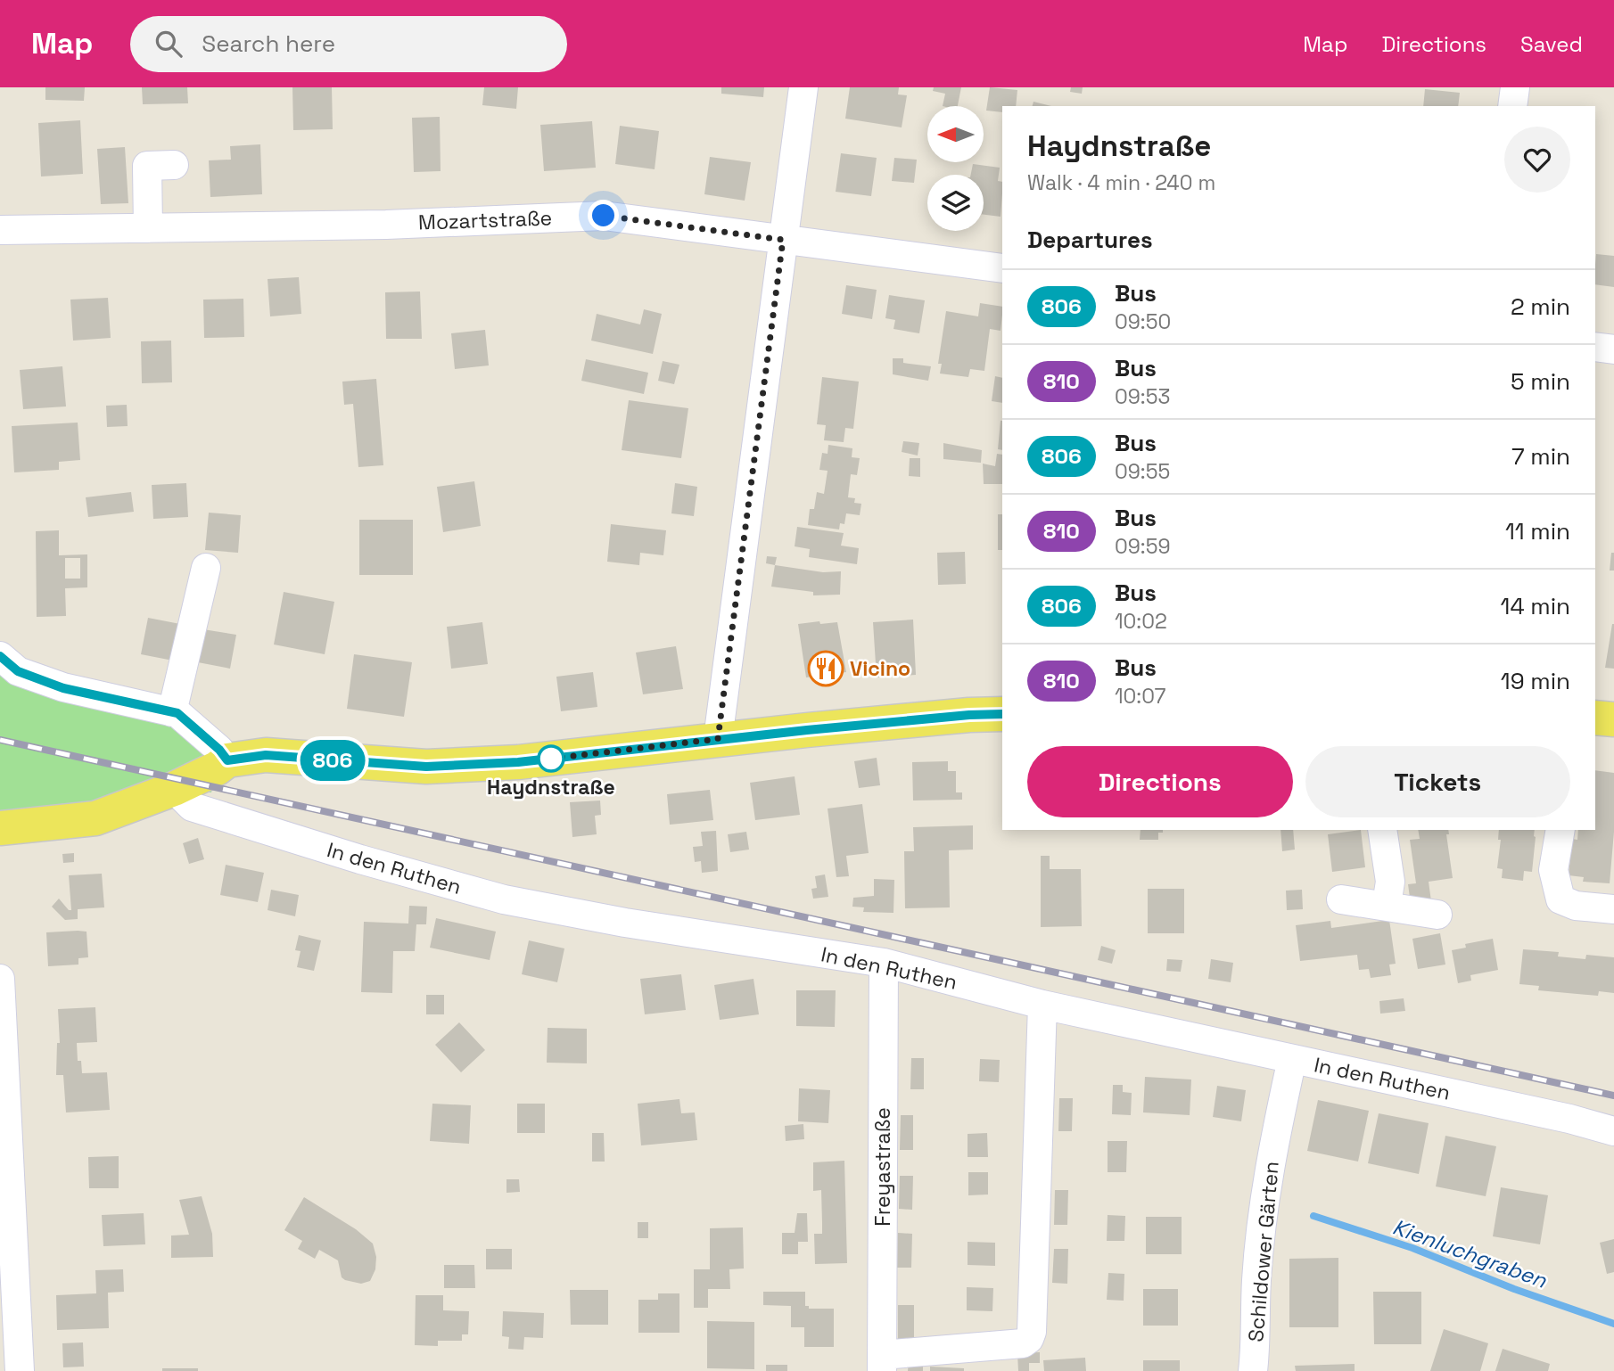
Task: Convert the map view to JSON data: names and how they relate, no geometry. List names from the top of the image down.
{
  "streets": {
    "street": [
      "Mozartstraße",
      "In den Ruthen",
      "Freyastraße",
      "Schildower Gärten"
    ]
  },
  "crossings": [
    ["In den Ruthen", "Freyastraße"],
    ["In den Ruthen", "Schildower Gärten"]
  ],
  "water": ["Kienluchgraben"],
  "places": {
    "restaurant": ["Vicino"],
    "other": ["Haydnstraße"]
  },
  "lines": ["bus line 806"],
  "north": "left",
  "page": {
    "header": "Map",
    "search": "Search here",
    "nav": ["Map", "Directions", "Saved"],
    "on_map": "806",
    "heading": [
      ["Haydnstraße", "Walk · 4 min · 240 m"],
      "Departures"
    ],
    "list": [
      {
        "mark": "806",
        "name": "Bus",
        "note": "09:50",
        "value": "2 min"
      },
      {
        "mark": "810",
        "name": "Bus",
        "note": "09:53",
        "value": "5 min"
      },
      {
        "mark": "806",
        "name": "Bus",
        "note": "09:55",
        "value": "7 min"
      },
      {
        "mark": "810",
        "name": "Bus",
        "note": "09:59",
        "value": "11 min"
      },
      {
        "mark": "806",
        "name": "Bus",
        "note": "10:02",
        "value": "14 min"
      },
      {
        "mark": "810",
        "name": "Bus",
        "note": "10:07",
        "value": "19 min"
      }
    ],
    "buttons": ["Directions", "Tickets"]
  }
}
